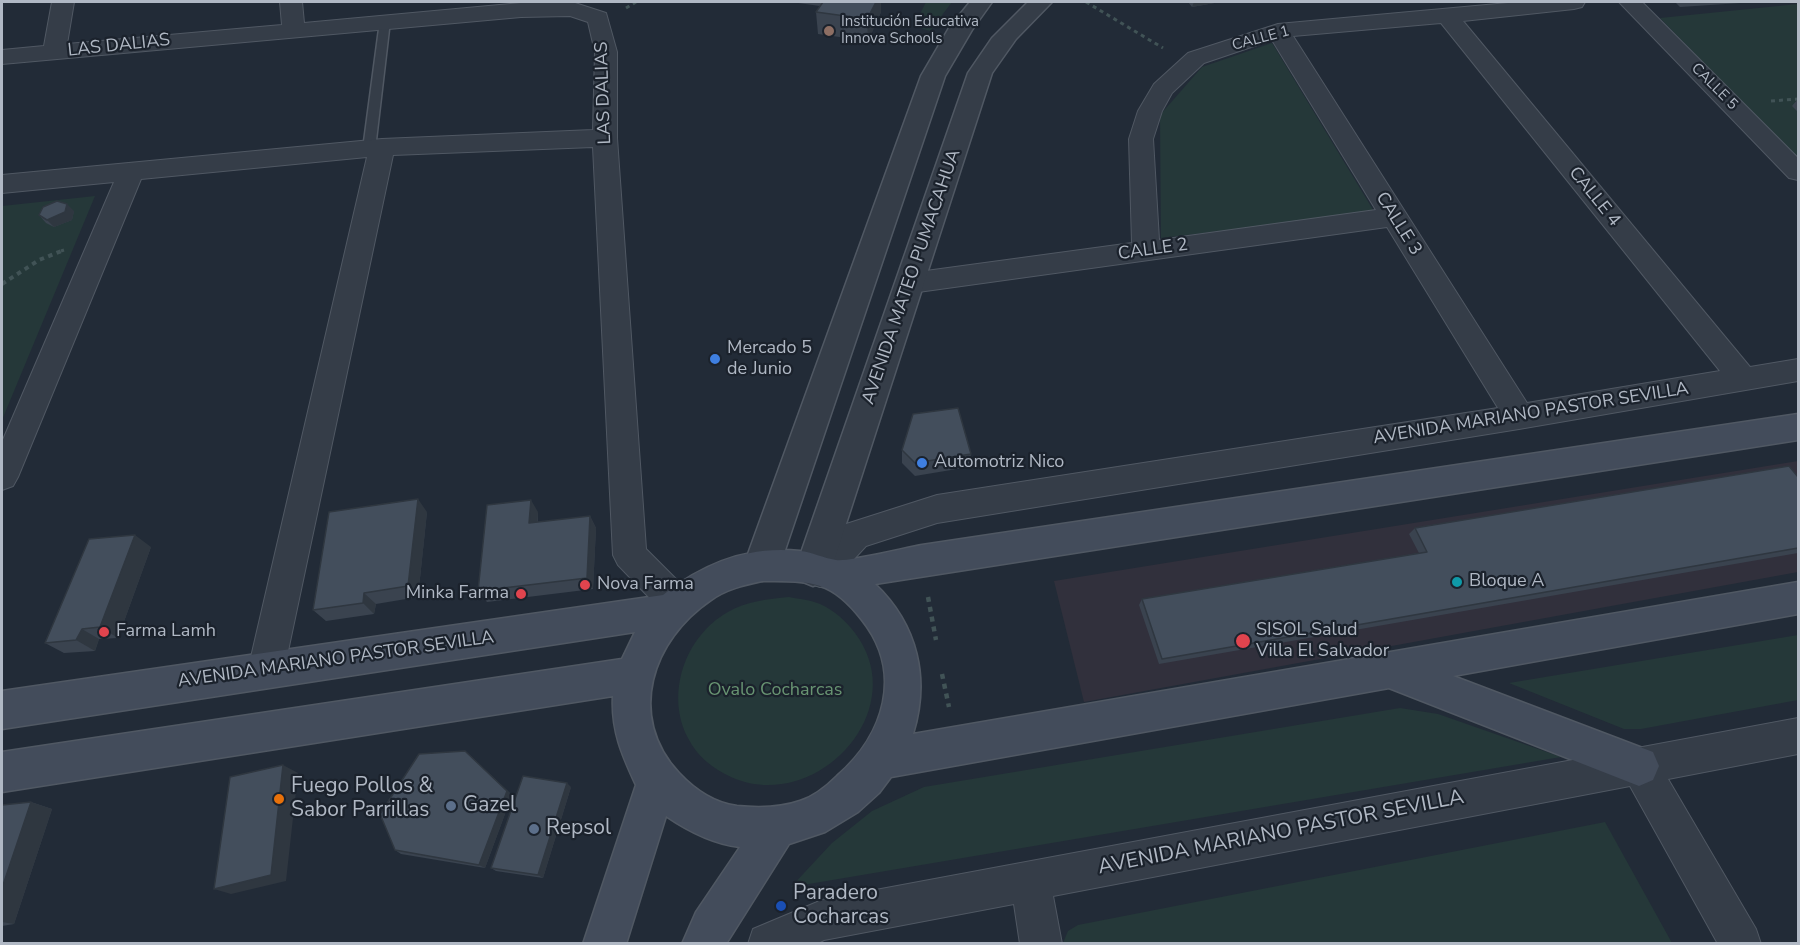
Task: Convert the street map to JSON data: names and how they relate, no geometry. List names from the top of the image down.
{
  "streets": {
    "main road": ["AVENIDA MARIANO PASTOR SEVILLA"],
    "street": [
      "CALLE 1",
      "LAS DALIAS",
      "CALLE 5",
      "CALLE 4",
      "CALLE 3",
      "CALLE 2",
      "AVENIDA MATEO PUMACAHUA"
    ]
  },
  "crossings": [
    ["CALLE 1", "CALLE 4"],
    ["CALLE 1", "CALLE 3"],
    ["CALLE 1", "CALLE 2"],
    ["LAS DALIAS", "AVENIDA MARIANO PASTOR SEVILLA"],
    ["CALLE 4", "AVENIDA MARIANO PASTOR SEVILLA"],
    ["CALLE 3", "CALLE 2"],
    ["CALLE 3", "AVENIDA MARIANO PASTOR SEVILLA"],
    ["CALLE 2", "AVENIDA MATEO PUMACAHUA"],
    ["AVENIDA MATEO PUMACAHUA", "AVENIDA MARIANO PASTOR SEVILLA"]
  ],
  "parks": ["Ovalo Cocharcas"],
  "places": [
    "Institución Educativa Innova Schools",
    "Mercado 5 de Junio",
    "Automotriz Nico",
    "Bloque A",
    "Nova Farma",
    "Minka Farma",
    "Farma Lamh",
    "SISOL Salud Villa El Salvador",
    "Fuego Pollos & Sabor Parrillas",
    "Gazel",
    "Repsol",
    "Paradero Cocharcas"
  ]
}
